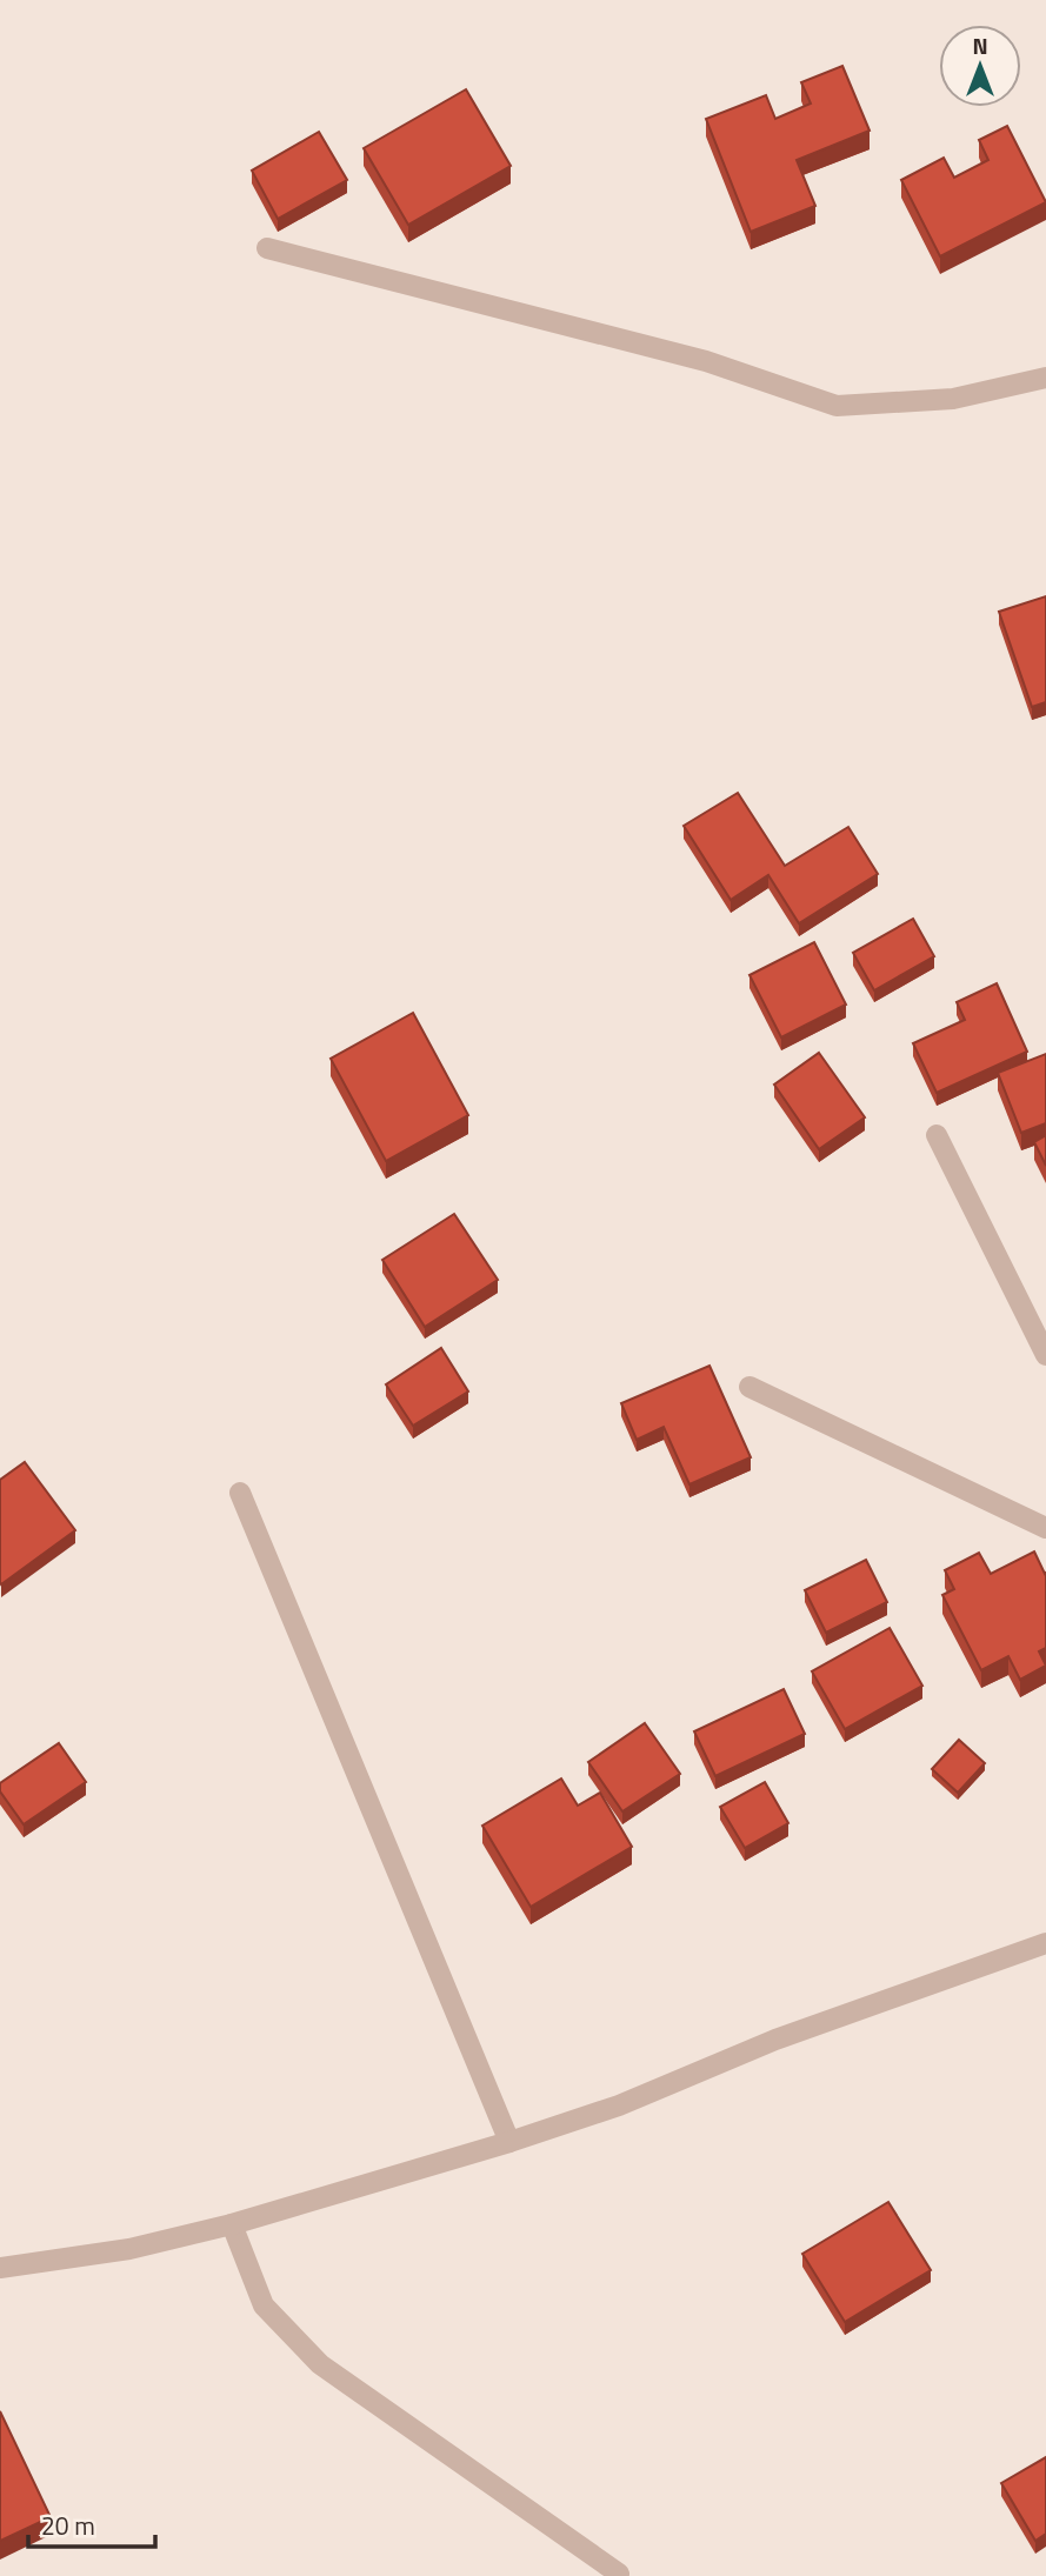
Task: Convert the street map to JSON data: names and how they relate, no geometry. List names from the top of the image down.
{
  "scale_bar": "20 m",
  "north": "top"
}
